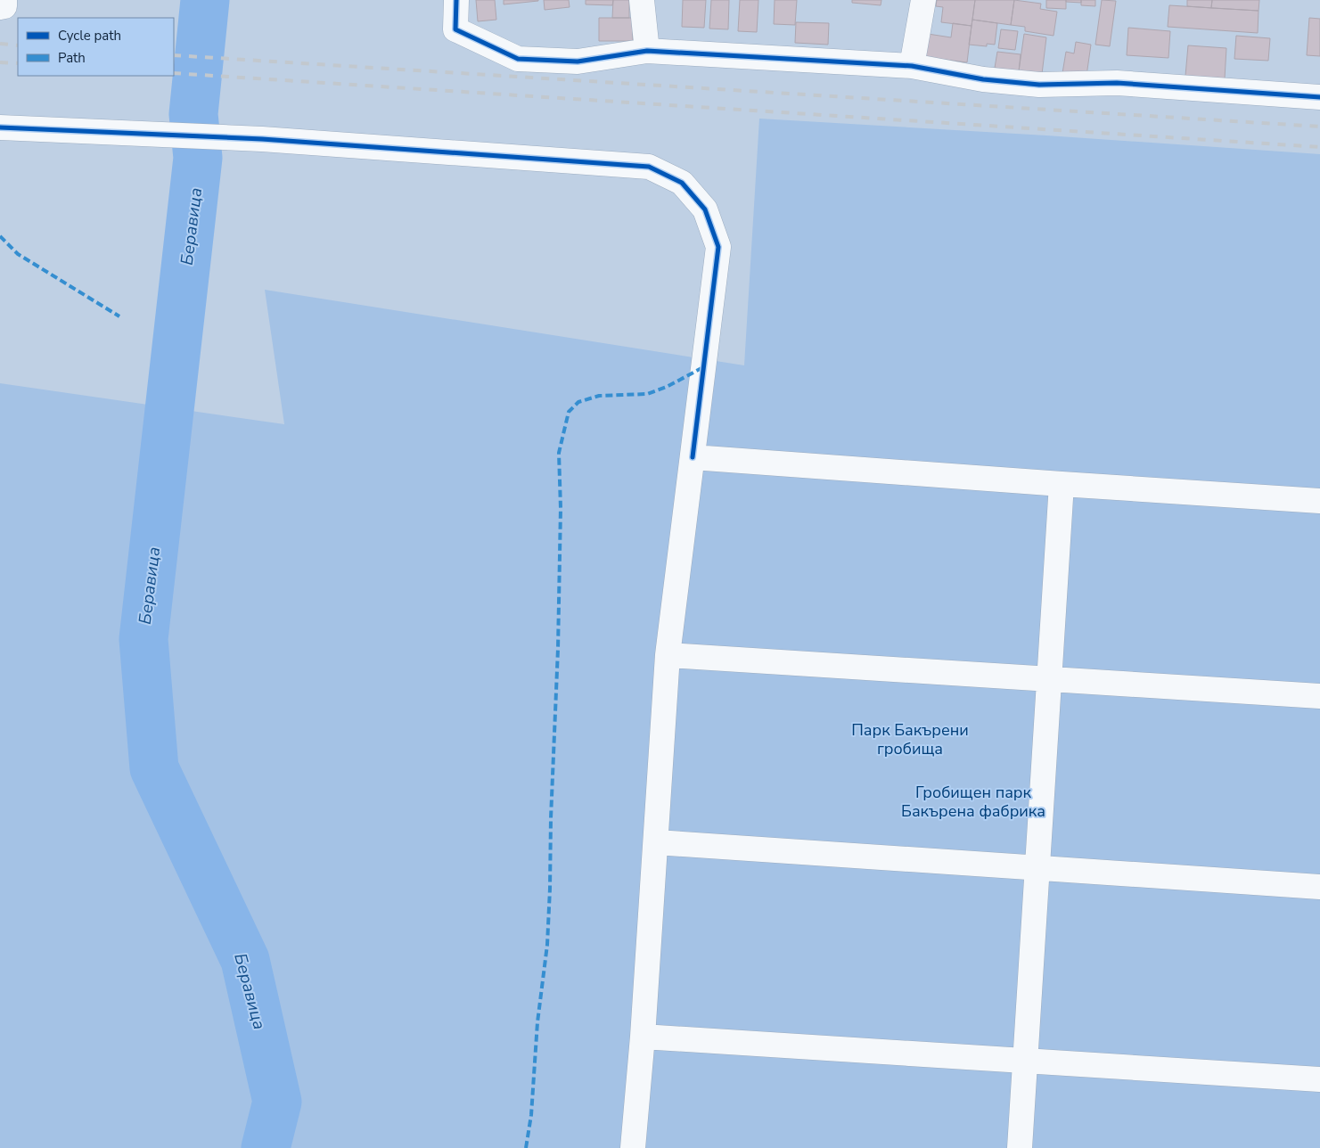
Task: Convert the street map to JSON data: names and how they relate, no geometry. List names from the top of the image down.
{
  "water": ["Беравица"],
  "parks": ["Парк Бакърени гробища", "Гробищен парк Бакърена фабрика"],
  "legend": ["Cycle path", "Path"]
}
